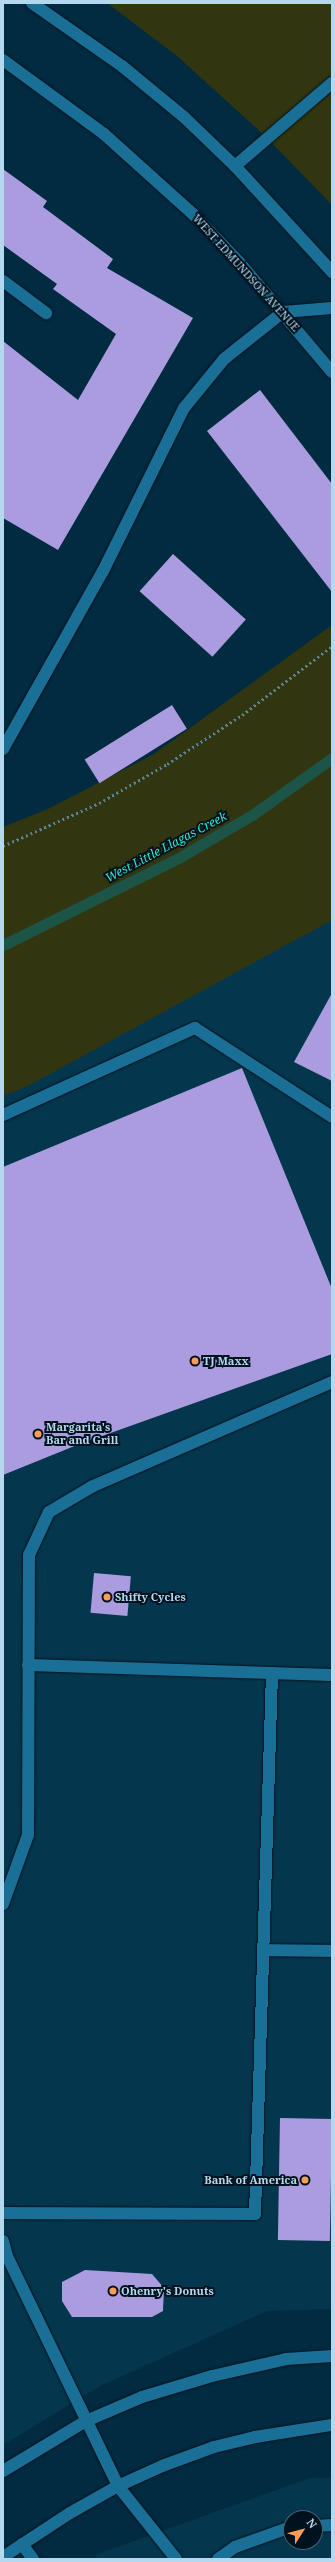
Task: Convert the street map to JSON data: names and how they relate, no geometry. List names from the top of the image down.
{
  "streets": {
    "street": ["WEST EDMUNDSON AVENUE"]
  },
  "water": ["West Little Llagas Creek"],
  "places": [
    "TJ Maxx",
    "Margarita's Bar and Grill",
    "Shifty Cycles",
    "Bank of America",
    "Ohenry's Donuts"
  ],
  "north": "top right"
}
